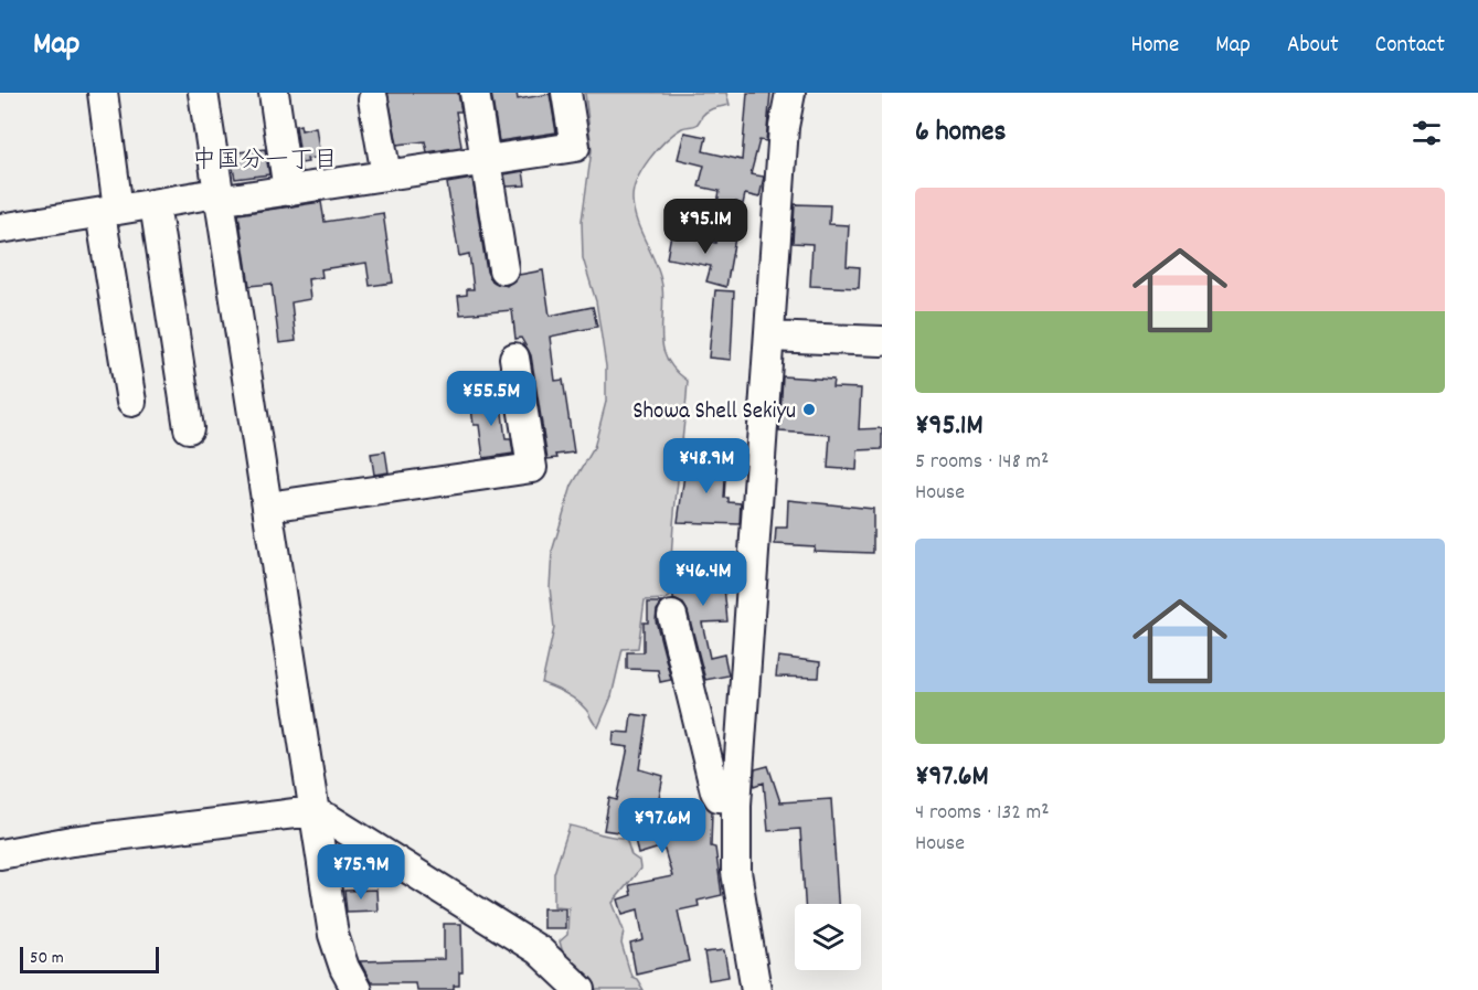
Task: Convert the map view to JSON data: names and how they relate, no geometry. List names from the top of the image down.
{
  "districts": ["中国分一丁目"],
  "places": ["Showa Shell Sekiyu"],
  "scale_bar": "50 m",
  "page": {
    "header": "Map",
    "nav": [
      "Home",
      "Map",
      "About",
      "Contact"
    ],
    "heading": "6 homes",
    "list": [
      {
        "name": "¥95.1M",
        "note": "5 rooms · 148 m² · House"
      },
      {
        "name": "¥97.6M",
        "note": "4 rooms · 132 m² · House"
      }
    ],
    "price": [
      "¥95.1M",
      "¥55.5M",
      "¥48.9M",
      "¥46.4M",
      "¥97.6M",
      "¥75.9M"
    ],
    "scale": "50 m"
  }
}
